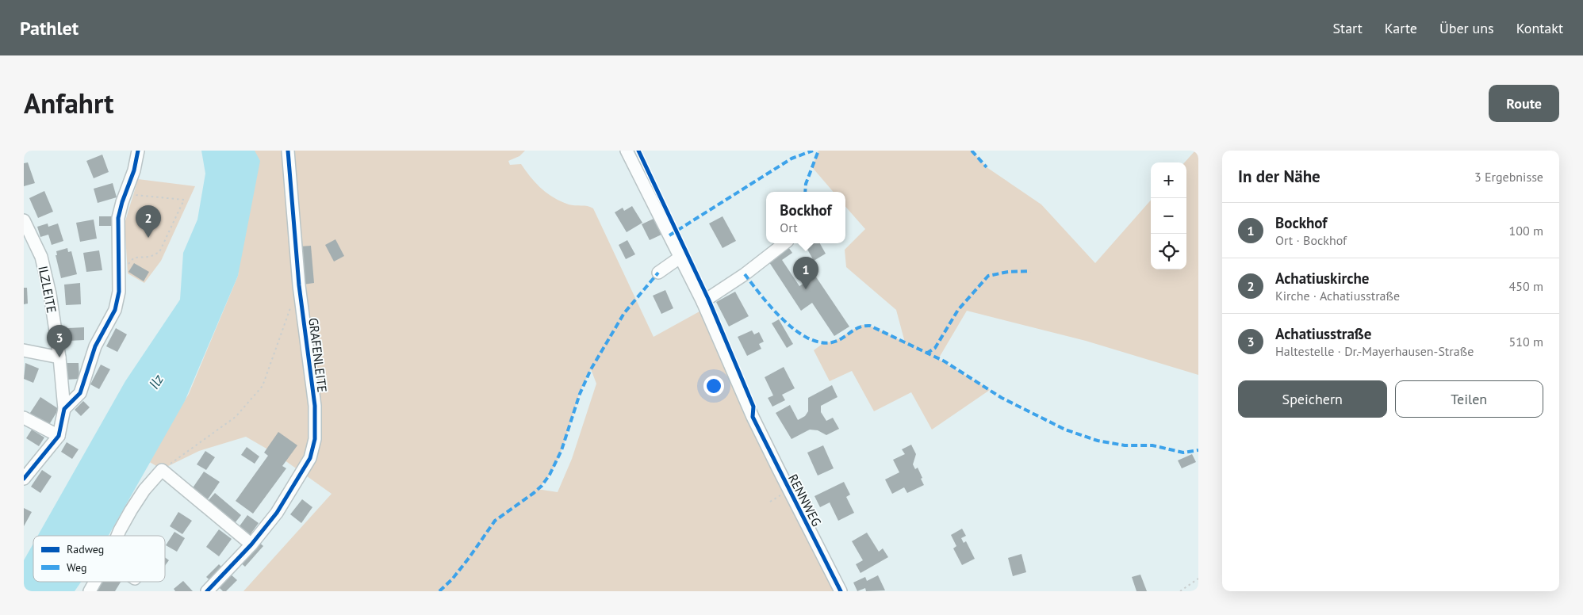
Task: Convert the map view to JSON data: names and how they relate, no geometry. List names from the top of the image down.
{
  "streets": {
    "street": ["ILZLEITE", "GRAFENLEITE", "RENNWEG"]
  },
  "water": ["Ilz"],
  "legend": ["Radweg", "Weg"],
  "page": {
    "header": "Pathlet",
    "nav": [
      "Start",
      "Karte",
      "Über uns",
      "Kontakt"
    ],
    "title": "Anfahrt",
    "buttons": [
      "Route",
      ["Speichern", "Teilen"]
    ],
    "heading": ["In der Nähe", "3 Ergebnisse"],
    "map_buttons": ["+", "−"],
    "popup": ["Bockhof", "Ort"],
    "list": [
      {
        "mark": "1",
        "name": "Bockhof",
        "note": "Ort · Bockhof",
        "value": "100 m"
      },
      {
        "mark": "2",
        "name": "Achatiuskirche",
        "note": "Kirche · Achatiusstraße",
        "value": "450 m"
      },
      {
        "mark": "3",
        "name": "Achatiusstraße",
        "note": "Haltestelle · Dr.-Mayerhausen-Straße",
        "value": "510 m"
      }
    ],
    "pins": ["2", "1", "3"]
  }
}
